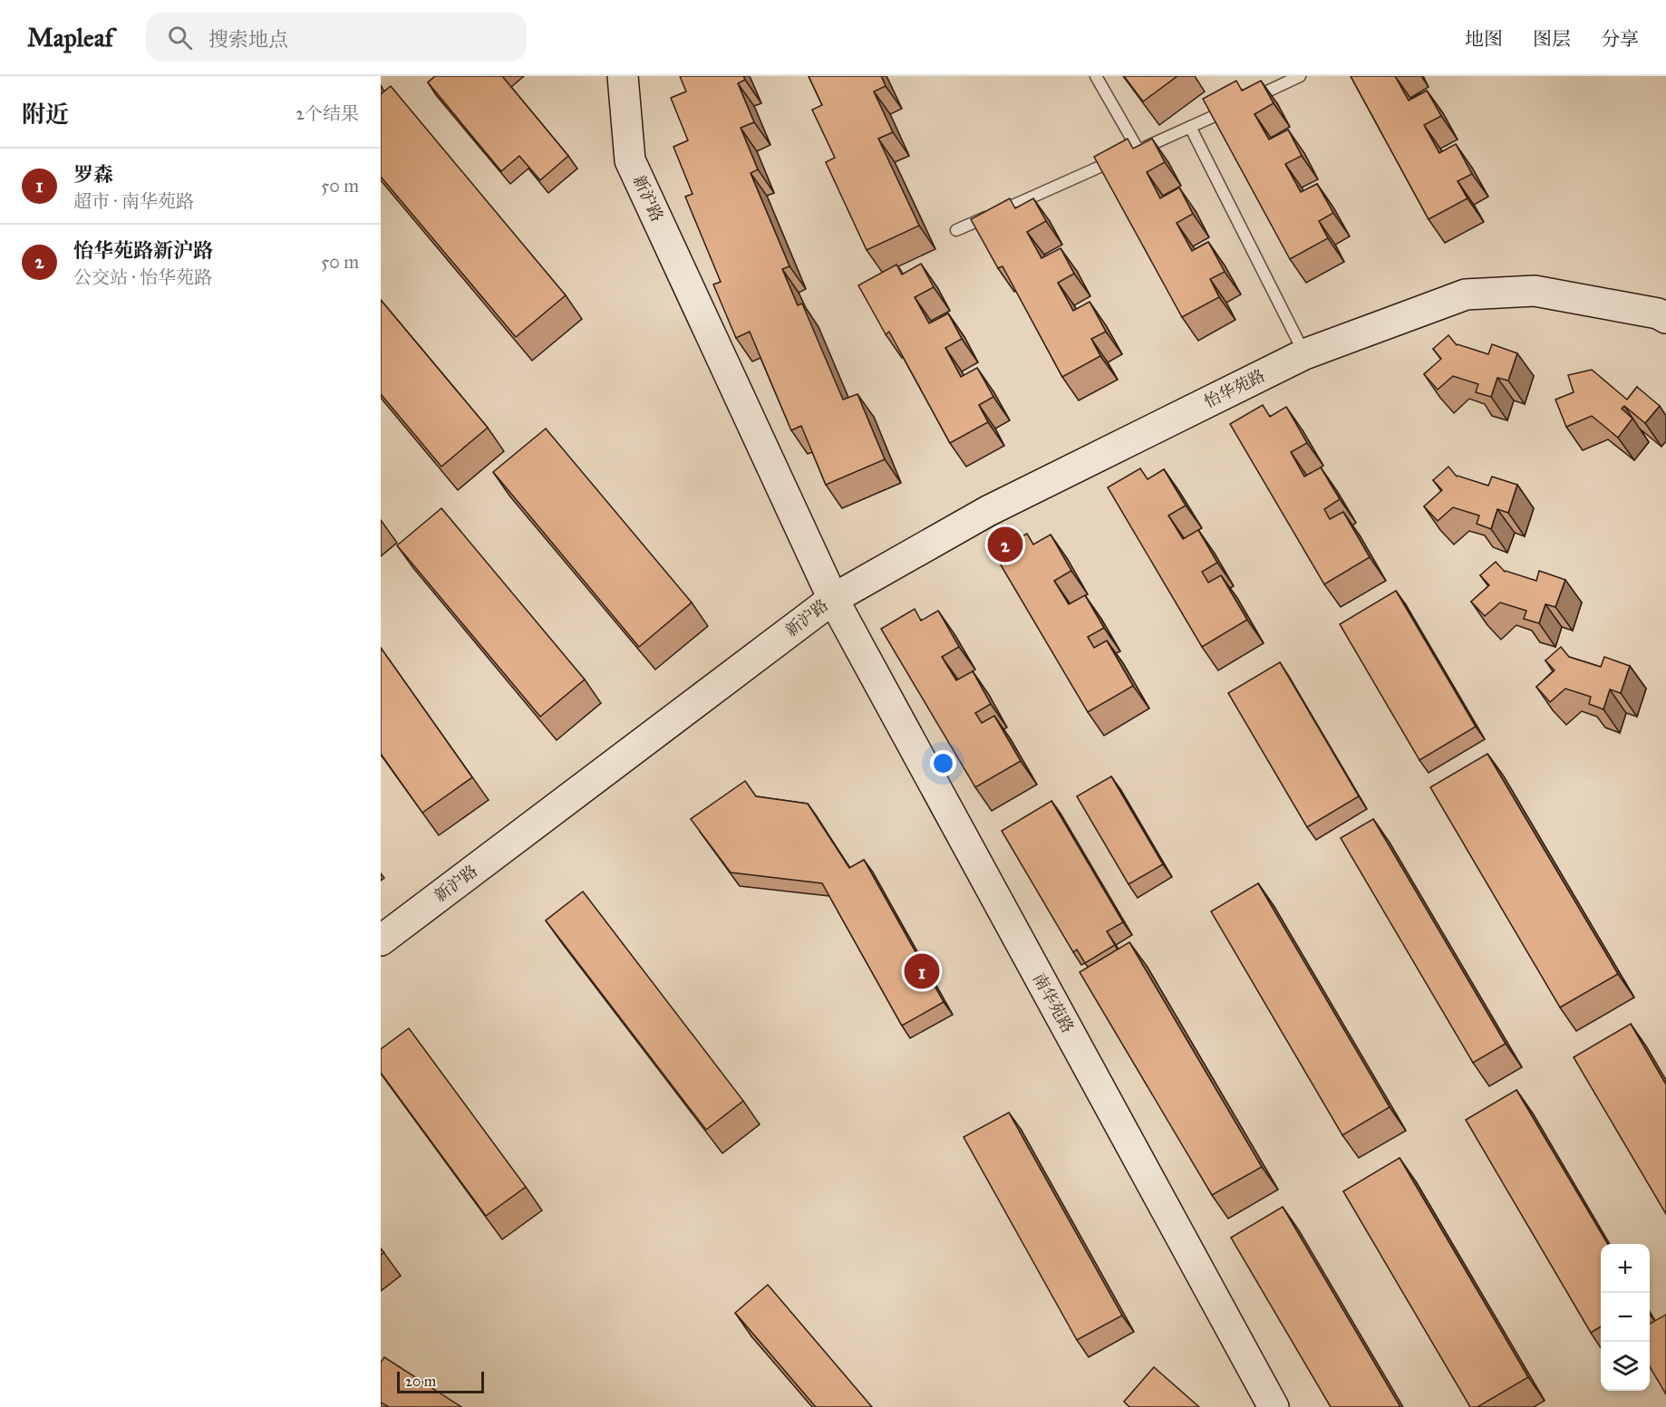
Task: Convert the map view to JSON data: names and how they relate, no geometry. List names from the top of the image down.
{
  "streets": {
    "street": ["新沪路", "怡华苑路", "南华苑路"]
  },
  "crossings": [
    ["新沪路", "怡华苑路"],
    ["新沪路", "南华苑路"],
    ["怡华苑路", "南华苑路"]
  ],
  "scale_bar": "20 m",
  "page": {
    "header": "Mapleaf",
    "search": "搜索地点",
    "nav": ["地图", "图层", "分享"],
    "heading": ["附近", "2个结果"],
    "list": [
      {
        "mark": "1",
        "name": "罗森",
        "note": "超市 · 南华苑路",
        "value": "50 m"
      },
      {
        "mark": "2",
        "name": "怡华苑路新沪路",
        "note": "公交站 · 怡华苑路",
        "value": "50 m"
      }
    ],
    "pins": ["2", "1"],
    "map_buttons": ["+", "−"],
    "scale": "20 m"
  }
}
